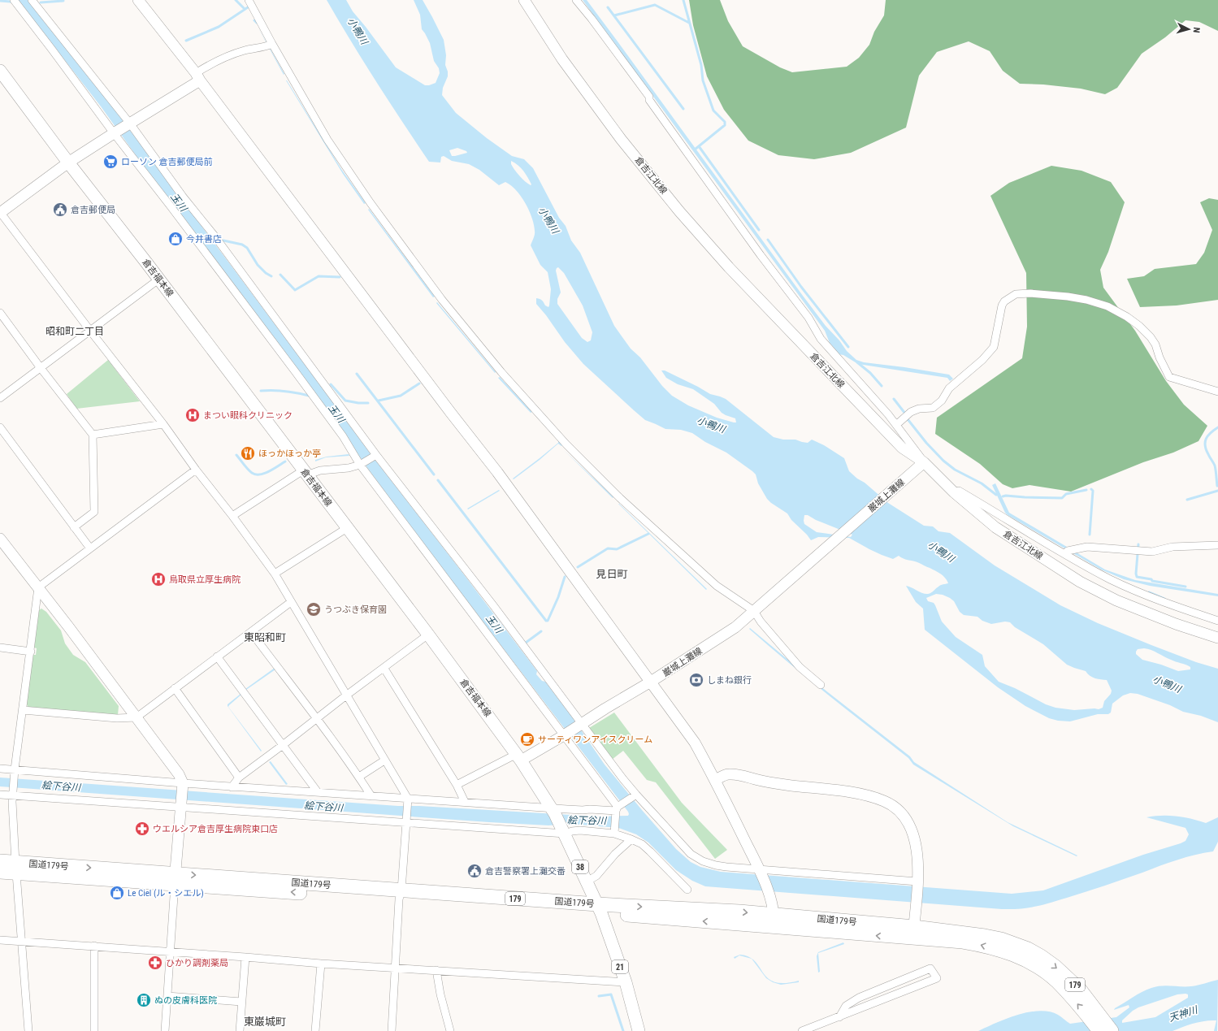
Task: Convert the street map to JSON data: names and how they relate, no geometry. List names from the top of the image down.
{
  "streets": {
    "highway": ["国道179号", "179"],
    "main road": ["倉吉福本線", "38", "21"],
    "street": ["倉吉江北線", "巌城上灘線"]
  },
  "crossings": [
    ["倉吉江北線", "巌城上灘線"],
    ["倉吉福本線", "巌城上灘線"],
    ["倉吉福本線", "国道179号"],
    ["倉吉福本線", "21"],
    ["国道179号", "21"]
  ],
  "districts": [
    "昭和町二丁目",
    "見日町",
    "東昭和町",
    "東巌城町"
  ],
  "water": [
    "小鴨川",
    "玉川",
    "絵下谷川",
    "天神川"
  ],
  "places": {
    "supermarket": ["ローソン 倉吉郵便局前"],
    "public building": ["倉吉郵便局", "倉吉警察署上灘交番"],
    "shop": ["今井書店", "Le Ciel (ル・シエル)"],
    "hospital": ["まつい眼科クリニック", "鳥取県立厚生病院"],
    "restaurant": ["ほっかほっか亭"],
    "school or university": ["うつぶき保育園"],
    "bank": ["しまね銀行"],
    "cafe": ["サーティワンアイスクリーム"],
    "pharmacy": ["ウエルシア倉吉厚生病院東口店", "ひかり調剤薬局"],
    "building": ["ぬの皮膚科医院"]
  },
  "north": "right"
}
